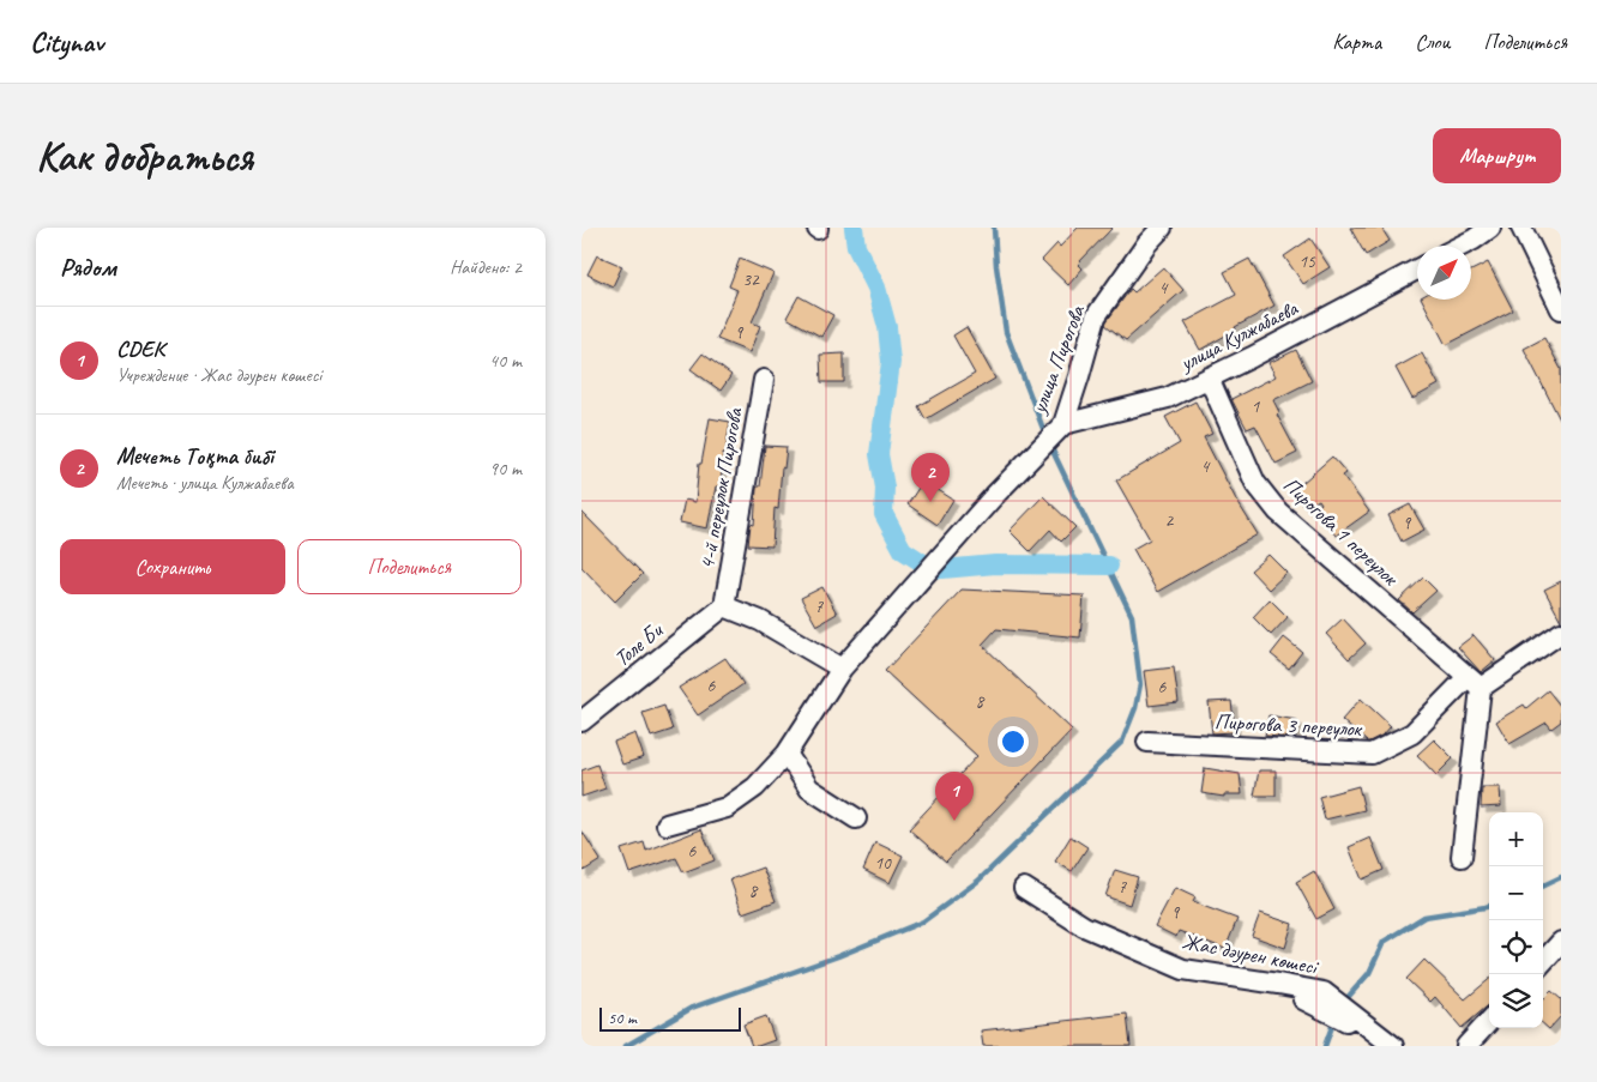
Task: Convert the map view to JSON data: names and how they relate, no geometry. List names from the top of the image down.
{
  "streets": {
    "street": [
      "улица Кулжабаева",
      "улица Пирогова",
      "4-й переулок Пирогова",
      "Пирогова 1 переулок",
      "Толе Би",
      "Пирогова 3 переулок",
      "Жас дәурен көшесі"
    ]
  },
  "crossings": [
    ["улица Кулжабаева", "улица Пирогова"],
    ["улица Кулжабаева", "Пирогова 1 переулок"],
    ["4-й переулок Пирогова", "Толе Би"],
    ["Пирогова 1 переулок", "Пирогова 3 переулок"]
  ],
  "house_numbers": [
    "15",
    "32",
    "4",
    "9",
    "1",
    "4",
    "2",
    "9",
    "7",
    "6",
    "6",
    "8",
    "6",
    "10",
    "7",
    "8",
    "9"
  ],
  "scale_bar": "50 m",
  "north": "top right",
  "page": {
    "header": "Citynav",
    "nav": ["Карта", "Слои", "Поделиться"],
    "buttons": [
      "Маршрут",
      ["Сохранить", "Поделиться"]
    ],
    "title": "Как добраться",
    "heading": ["Рядом", "Найдено: 2"],
    "list": [
      {
        "mark": "1",
        "name": "CDEK",
        "note": "Учреждение · Жас дәурен көшесі",
        "value": "40 m"
      },
      {
        "mark": "2",
        "name": "Мечеть Тоқта бибі",
        "note": "Мечеть · улица Кулжабаева",
        "value": "90 m"
      }
    ],
    "pins": ["2", "1"],
    "map_buttons": ["+", "−"],
    "scale": "50 m"
  }
}
